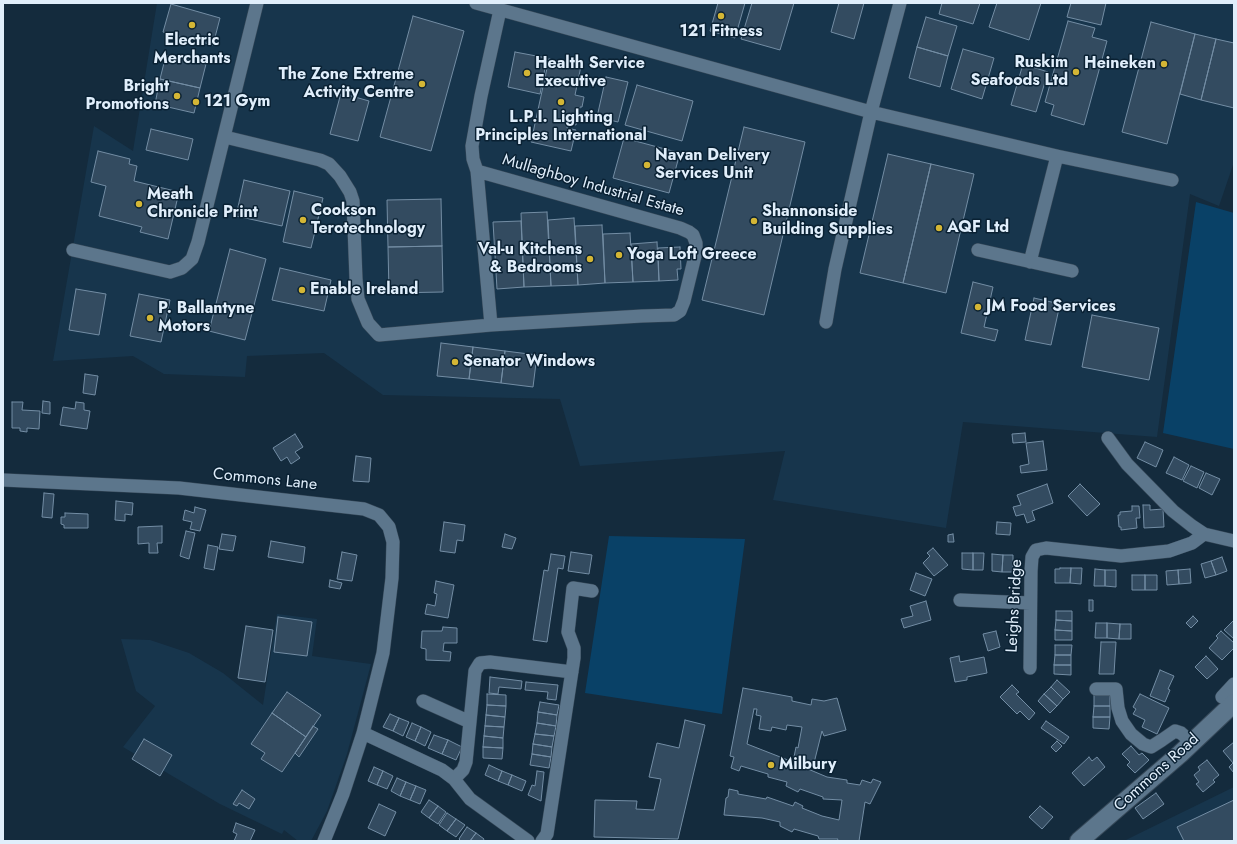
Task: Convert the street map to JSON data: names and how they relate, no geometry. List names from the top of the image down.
{
  "streets": {
    "street": [
      "Mullaghboy Industrial Estate",
      "Commons Lane",
      "Leighs Bridge",
      "Commons Road"
    ]
  },
  "places": [
    "121 Fitness",
    "Electric Merchants",
    "Heineken",
    "Ruskim Seafoods Ltd",
    "Health Service Executive",
    "The Zone Extreme Activity Centre",
    "Bright Promotions",
    "121 Gym",
    "L.P.I. Lighting Principles International",
    "Navan Delivery Services Unit",
    "Meath Chronicle Print",
    "Cookson Terotechnology",
    "Shannonside Building Supplies",
    "AQF Ltd",
    "Yoga Loft Greece",
    "Val-u Kitchens & Bedrooms",
    "Enable Ireland",
    "JM Food Services",
    "P. Ballantyne Motors",
    "Senator Windows",
    "Milbury"
  ]
}
